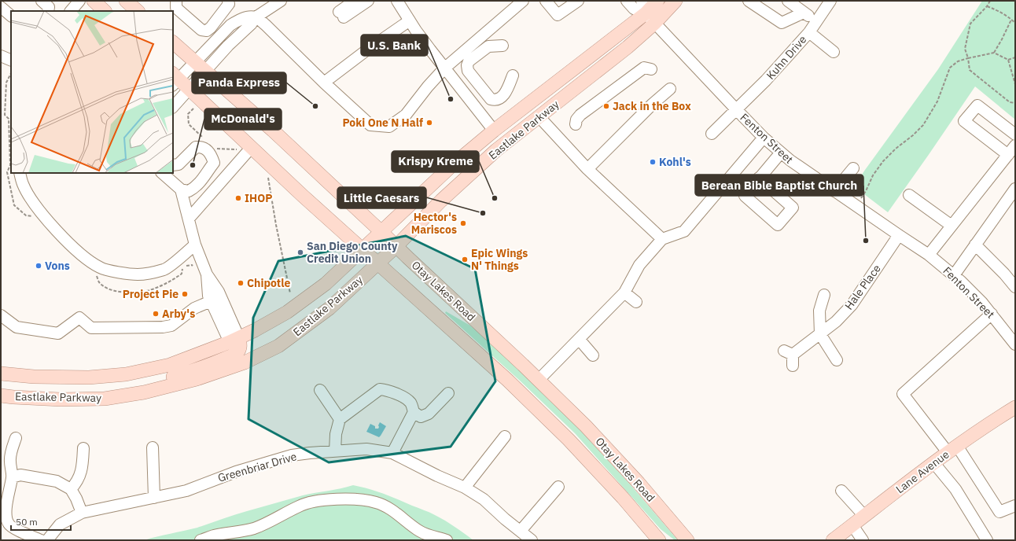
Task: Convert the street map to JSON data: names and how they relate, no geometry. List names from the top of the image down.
{
  "streets": {
    "main road": ["Eastlake Parkway", "Otay Lakes Road", "Lane Avenue"],
    "street": [
      "Kuhn Drive",
      "Fenton Street",
      "Hale Place",
      "Greenbriar Drive"
    ]
  },
  "crossings": [
    ["Kuhn Drive", "Fenton Street"],
    ["Eastlake Parkway", "Fenton Street"],
    ["Eastlake Parkway", "Otay Lakes Road"],
    ["Fenton Street", "Hale Place"]
  ],
  "places": [
    "U.S. Bank",
    "Panda Express",
    "Jack in the Box",
    "Poki One N Half",
    "Kohl's",
    "McDonald's",
    "IHOP",
    "Krispy Kreme",
    "Little Caesars",
    "Hector's Mariscos",
    "Berean Bible Baptist Church",
    "San Diego County Credit Union",
    "Epic Wings N' Things",
    "Vons",
    "Chipotle",
    "Project Pie",
    "Arby's"
  ],
  "scale_bar": "50 m"
}
